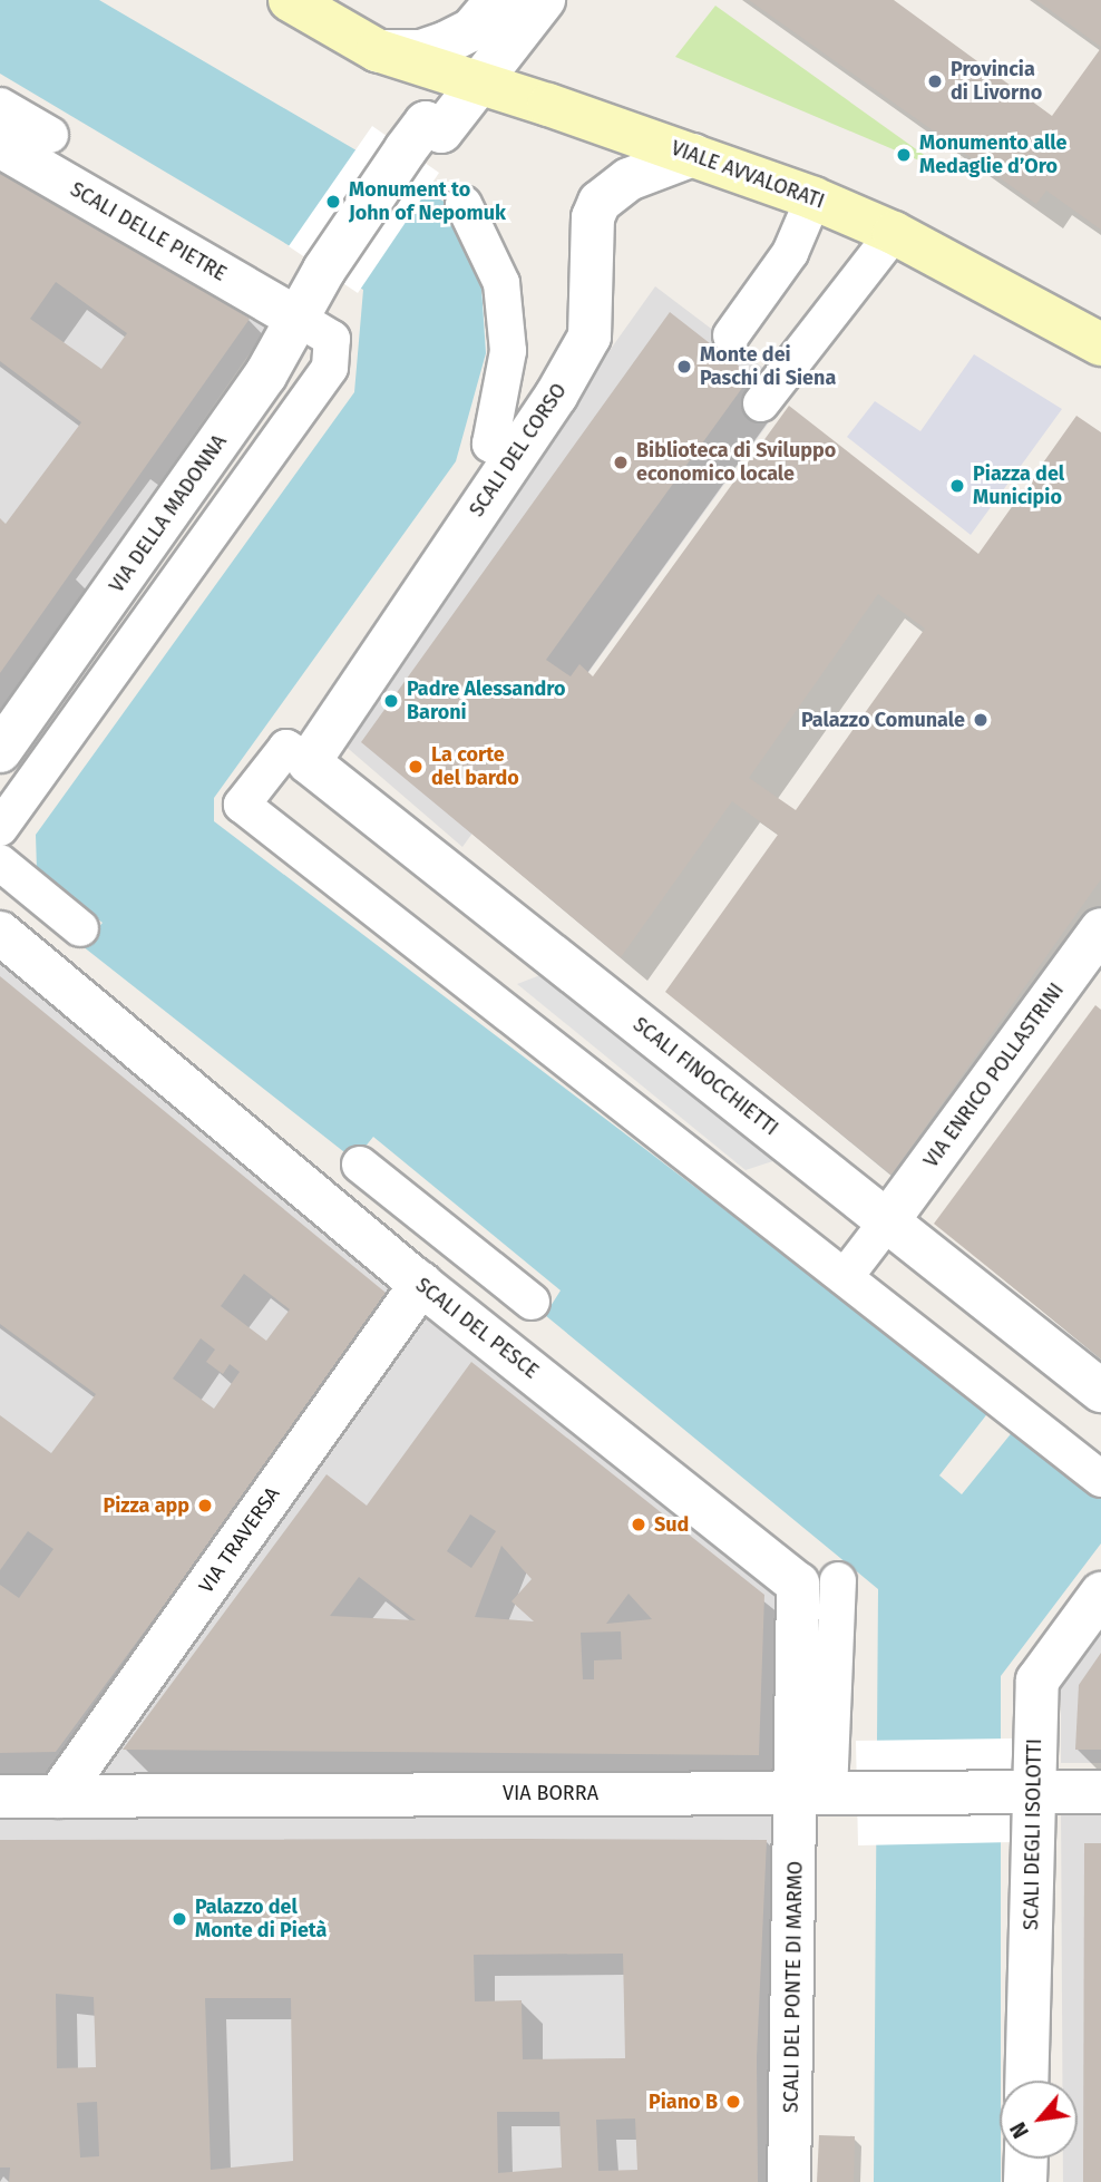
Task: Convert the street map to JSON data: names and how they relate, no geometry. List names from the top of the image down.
{
  "streets": {
    "street": [
      "VIALE AVVALORATI",
      "SCALI DELLE PIETRE",
      "SCALI DEL CORSO",
      "VIA DELLA MADONNA",
      "VIA ENRICO POLLASTRINI",
      "SCALI FINOCCHIETTI",
      "SCALI DEL PESCE",
      "VIA TRAVERSA",
      "VIA BORRA",
      "SCALI DEGLI ISOLOTTI",
      "SCALI DEL PONTE DI MARMO"
    ]
  },
  "crossings": [
    ["VIALE AVVALORATI", "SCALI DEL CORSO"],
    ["VIALE AVVALORATI", "VIA DELLA MADONNA"],
    ["SCALI DELLE PIETRE", "VIA DELLA MADONNA"],
    ["SCALI DEL CORSO", "SCALI FINOCCHIETTI"],
    ["VIA ENRICO POLLASTRINI", "SCALI FINOCCHIETTI"],
    ["SCALI DEL PESCE", "VIA TRAVERSA"],
    ["SCALI DEL PESCE", "VIA BORRA"],
    ["SCALI DEL PESCE", "SCALI DEL PONTE DI MARMO"],
    ["VIA TRAVERSA", "VIA BORRA"],
    ["VIA BORRA", "SCALI DEGLI ISOLOTTI"],
    ["VIA BORRA", "SCALI DEL PONTE DI MARMO"]
  ],
  "places": [
    "Provincia di Livorno",
    "Monumento alle Medaglie d’Oro",
    "Monument to John of Nepomuk",
    "Monte dei Paschi di Siena",
    "Biblioteca di Sviluppo economico locale",
    "Piazza del Municipio",
    "Padre Alessandro Baroni",
    "Palazzo Comunale",
    "La corte del bardo",
    "Pizza app",
    "Sud",
    "Palazzo del Monte di Pietà",
    "Piano B"
  ],
  "north": "bottom left"
}
